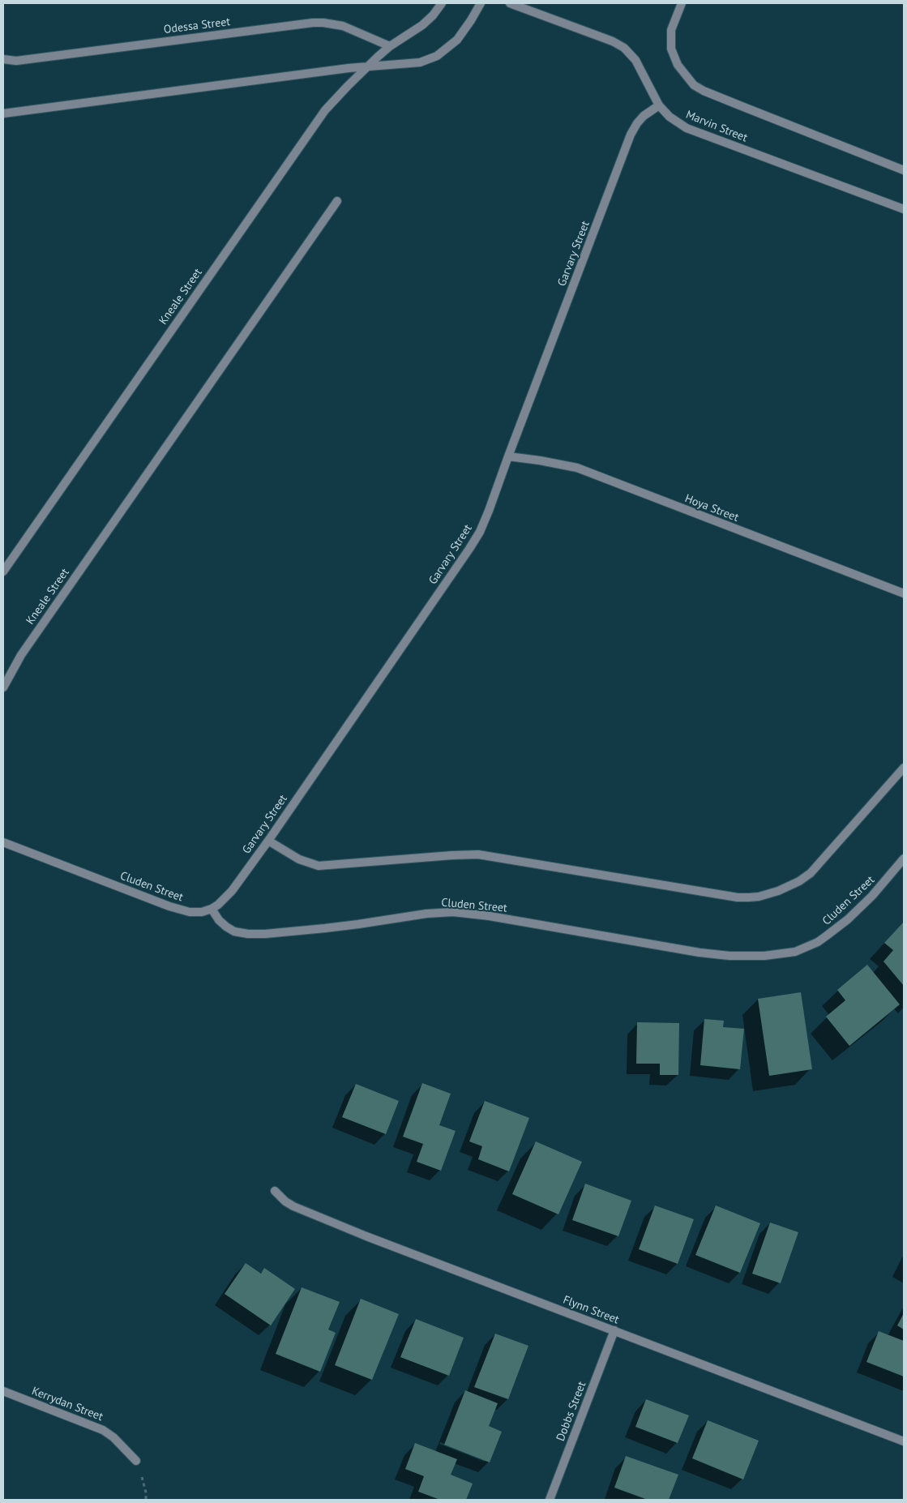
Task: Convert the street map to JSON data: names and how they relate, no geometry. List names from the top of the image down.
{
  "streets": {
    "street": [
      "Odessa Street",
      "Marvin Street",
      "Garvary Street",
      "Kneale Street",
      "Hoya Street",
      "Cluden Street",
      "Flynn Street",
      "Kerrydan Street",
      "Dobbs Street"
    ]
  },
  "crossings": [
    ["Odessa Street", "Kneale Street"],
    ["Marvin Street", "Garvary Street"],
    ["Garvary Street", "Hoya Street"],
    ["Garvary Street", "Cluden Street"],
    ["Flynn Street", "Dobbs Street"]
  ]
}
